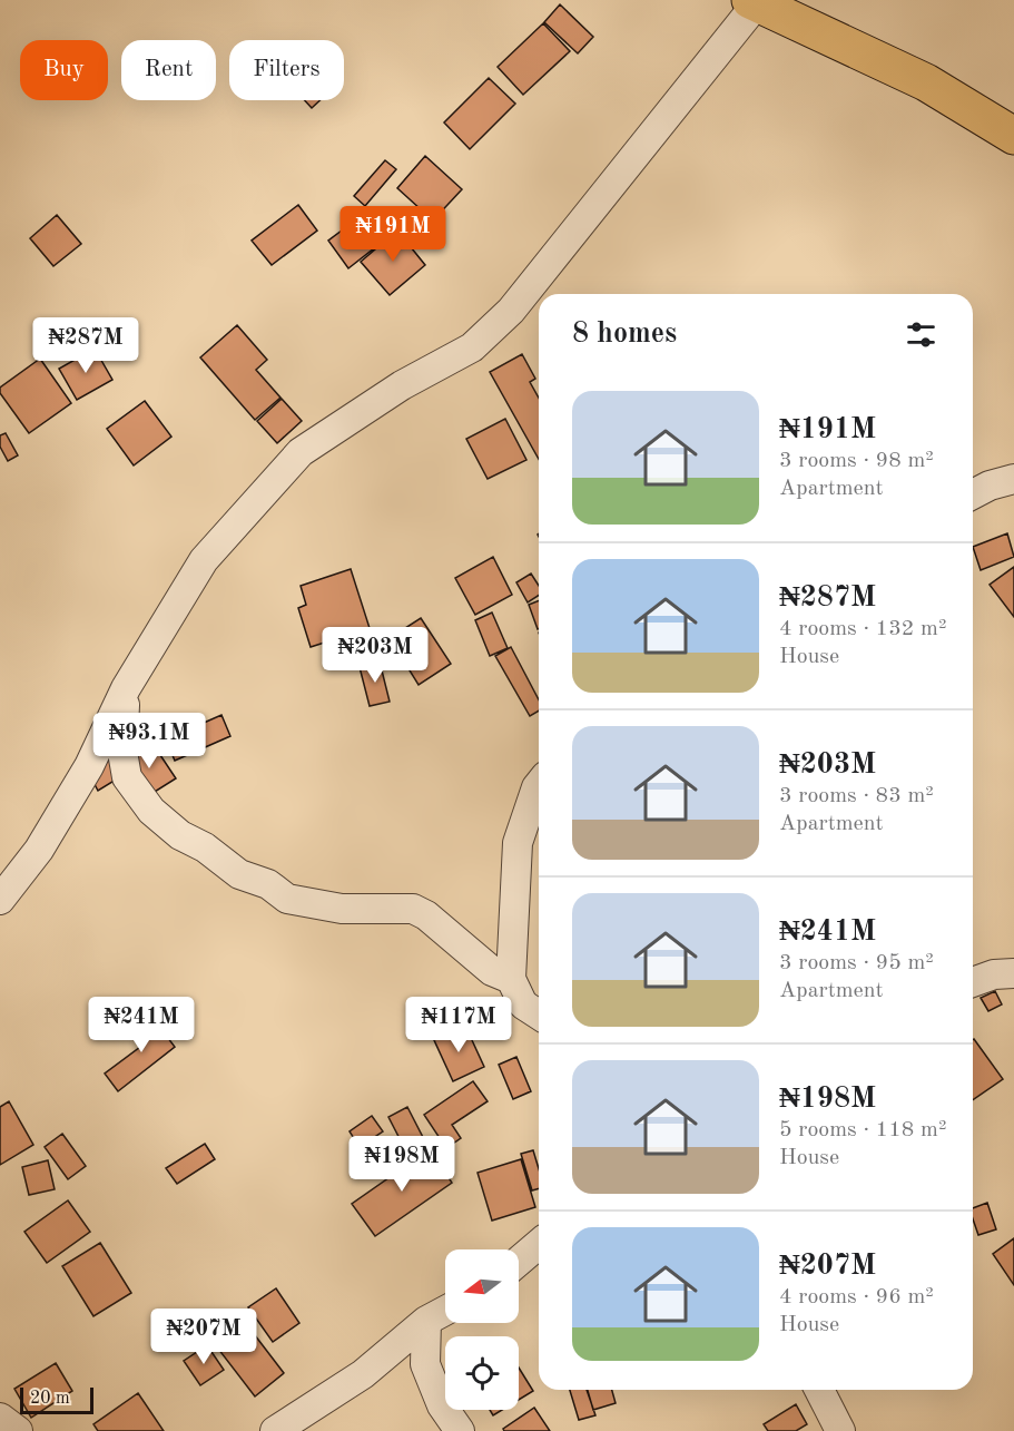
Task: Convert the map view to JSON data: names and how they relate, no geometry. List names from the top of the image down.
{
  "scale_bar": "20 m",
  "north": "left",
  "page": {
    "chip": ["Buy", "Rent", "Filters"],
    "price": [
      "₦191M",
      "₦287M",
      "₦203M",
      "₦93.1M",
      "₦241M",
      "₦117M",
      "₦198M",
      "₦207M"
    ],
    "heading": "8 homes",
    "list": [
      {
        "name": "₦191M",
        "note": "3 rooms · 98 m² · Apartment"
      },
      {
        "name": "₦287M",
        "note": "4 rooms · 132 m² · House"
      },
      {
        "name": "₦203M",
        "note": "3 rooms · 83 m² · Apartment"
      },
      {
        "name": "₦241M",
        "note": "3 rooms · 95 m² · Apartment"
      },
      {
        "name": "₦198M",
        "note": "5 rooms · 118 m² · House"
      },
      {
        "name": "₦207M",
        "note": "4 rooms · 96 m² · House"
      }
    ],
    "scale": "20 m"
  }
}
